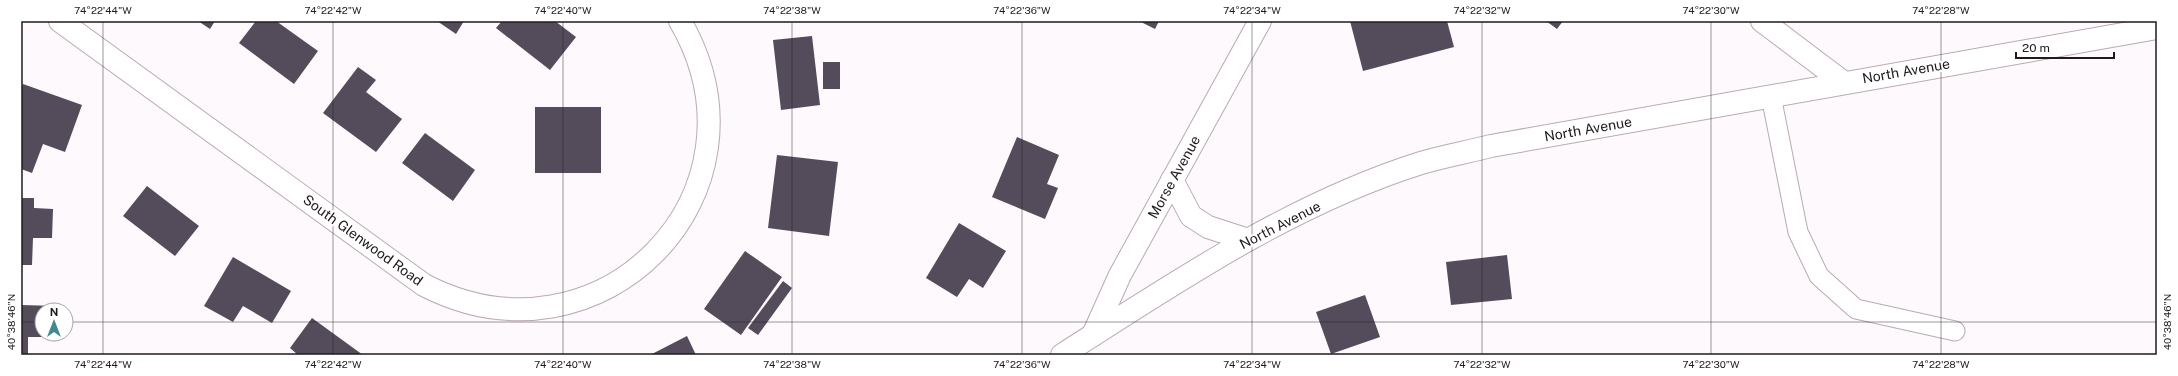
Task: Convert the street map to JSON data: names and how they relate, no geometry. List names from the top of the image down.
{
  "streets": {
    "street": ["North Avenue", "Morse Avenue", "South Glenwood Road"]
  },
  "crossings": [
    ["North Avenue", "Morse Avenue"]
  ],
  "scale_bar": "20 m",
  "north": "top",
  "coordinates": [
    "74°22'44\"W",
    "74°22'42\"W",
    "74°22'40\"W",
    "74°22'38\"W",
    "74°22'36\"W",
    "74°22'34\"W",
    "74°22'32\"W",
    "74°22'30\"W",
    "74°22'28\"W",
    "40°38'46\"N"
  ]
}
